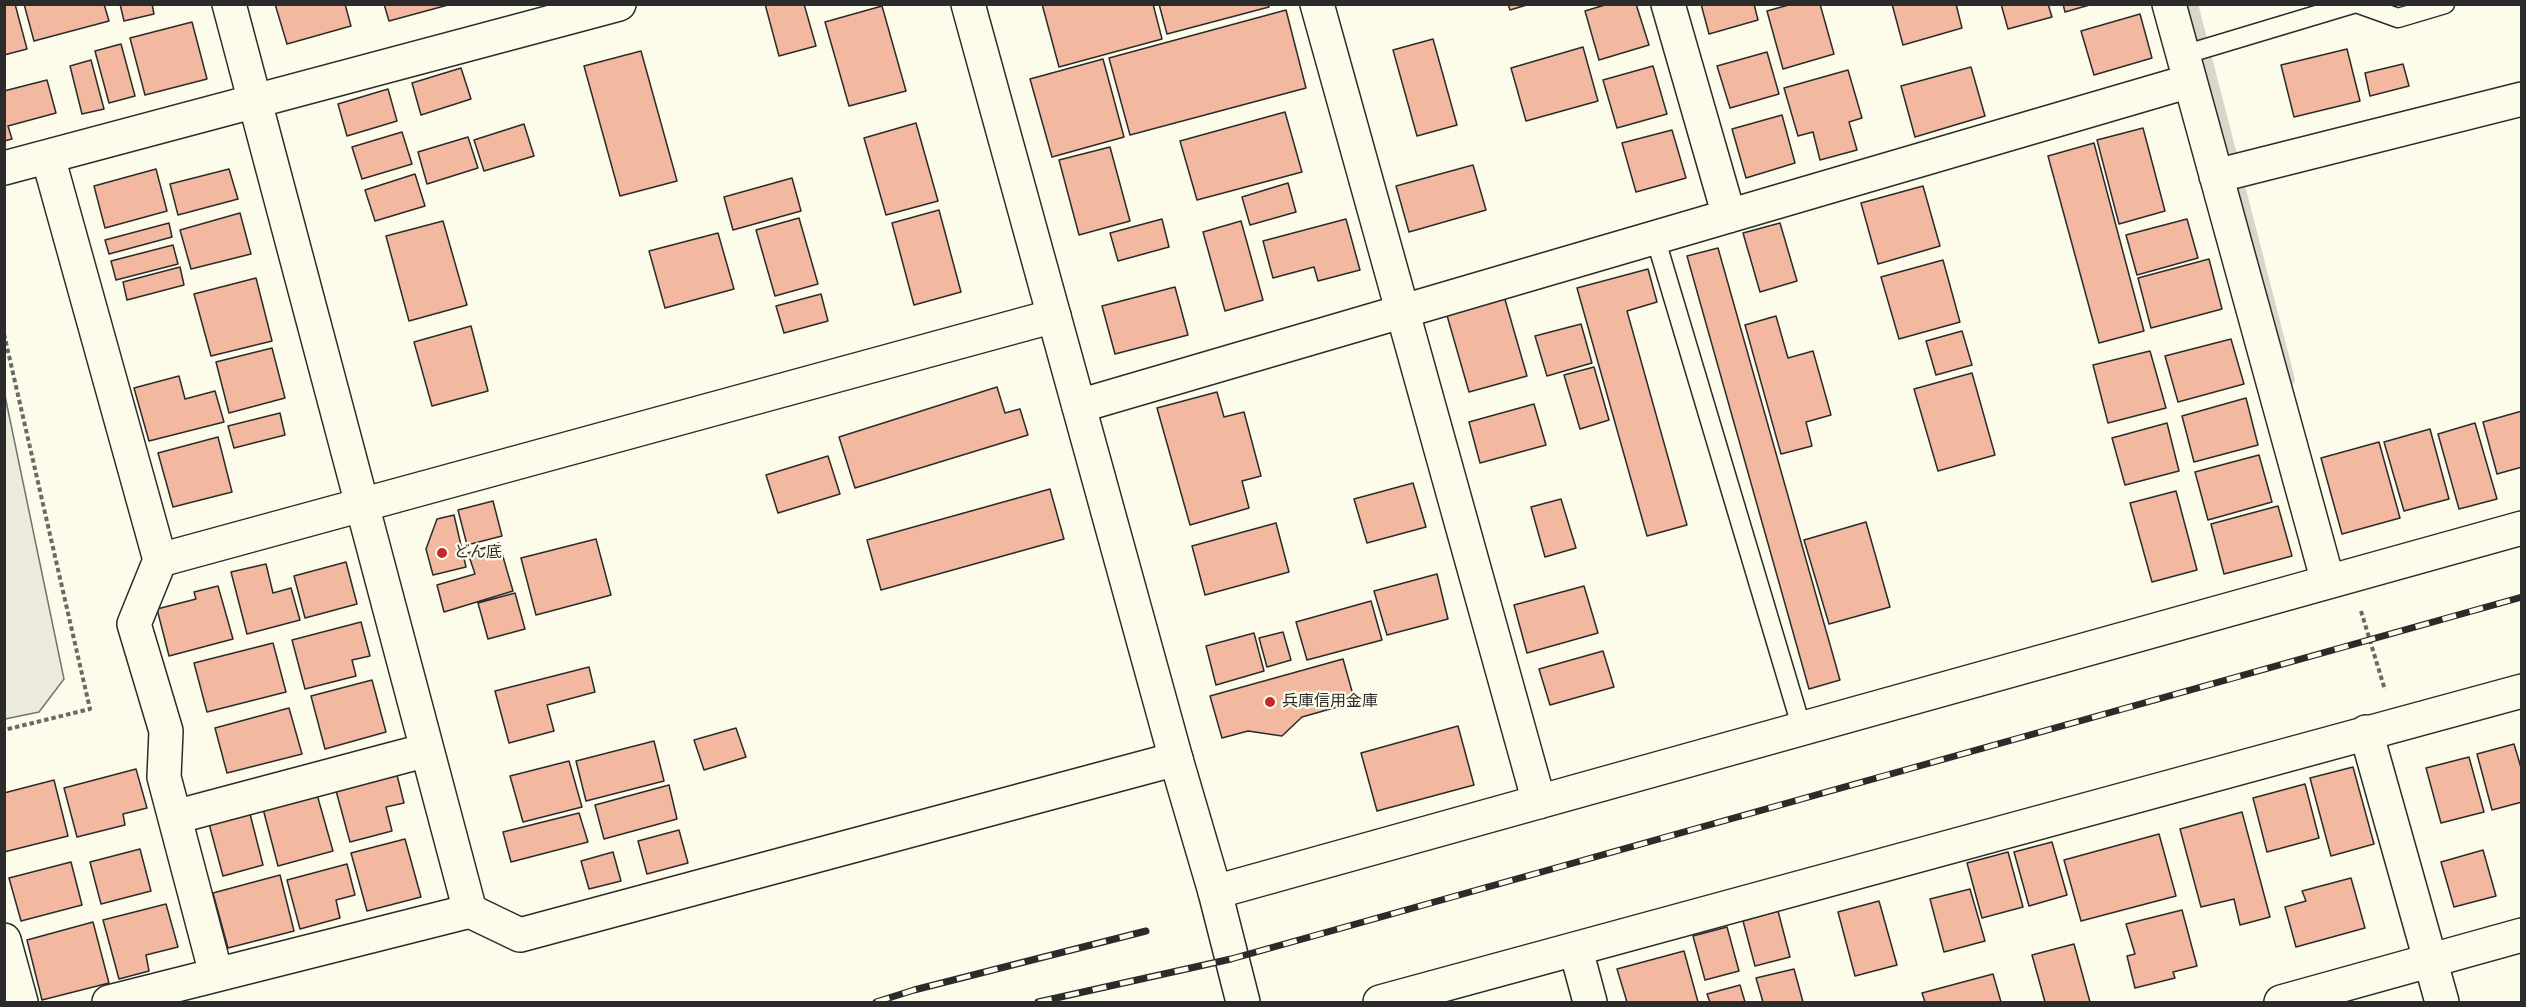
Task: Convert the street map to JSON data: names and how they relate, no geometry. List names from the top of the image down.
{
  "places": ["どん底", "兵庫信用金庫"]
}
